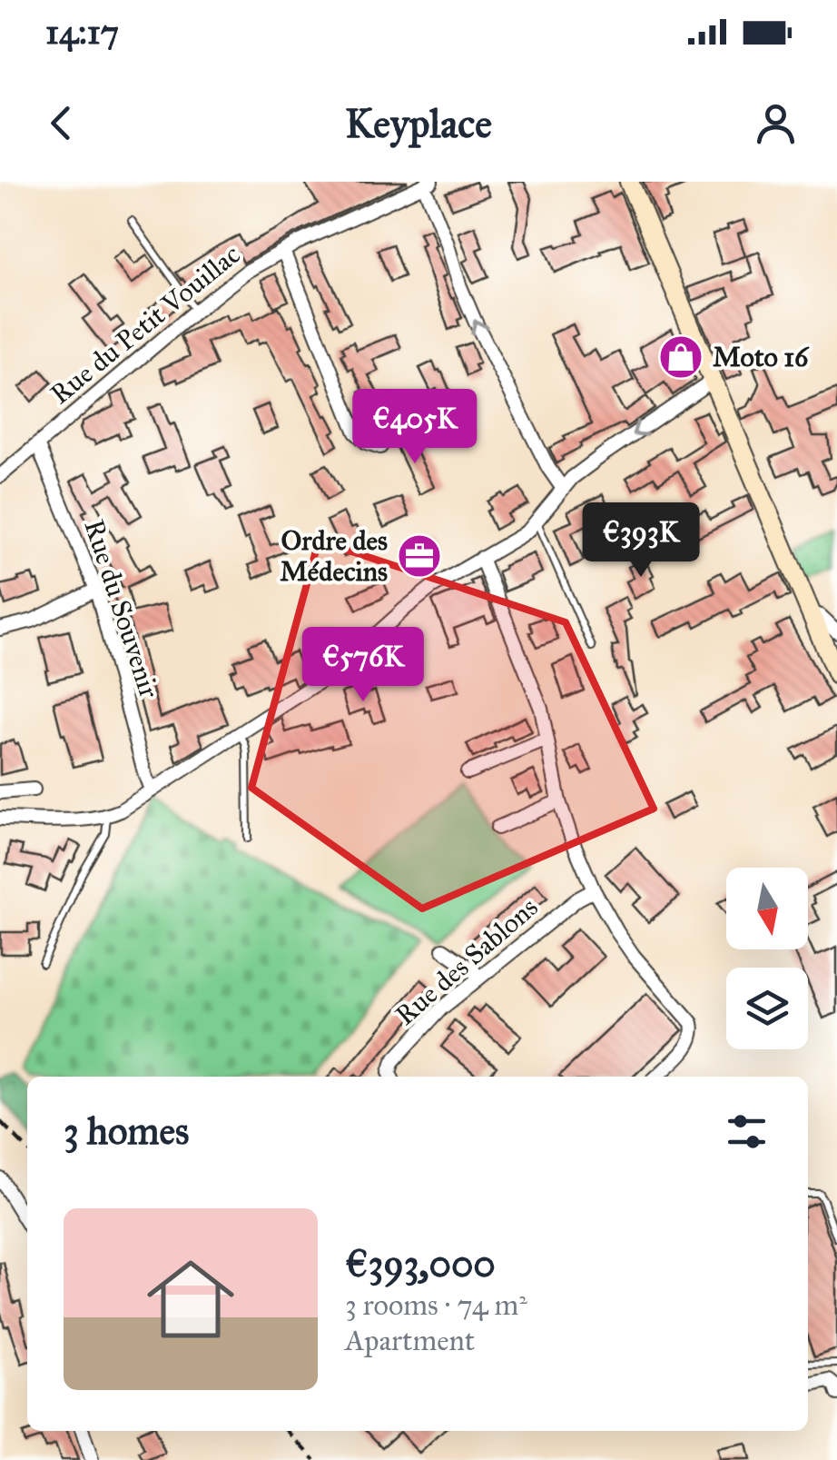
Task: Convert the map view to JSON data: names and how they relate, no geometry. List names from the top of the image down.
{
  "streets": {
    "street": ["Rue du Petit Vouillac", "Rue du Souvenir", "Rue des Sablons"]
  },
  "crossings": [
    ["Rue du Petit Vouillac", "Rue du Souvenir"]
  ],
  "places": {
    "shop": ["Moto 16"],
    "office": ["Ordre des Médecins"]
  },
  "north": "bottom",
  "page": {
    "status": "14:17",
    "header": "Keyplace",
    "price": ["€405K", "€393K", "€576K"],
    "heading": "3 homes",
    "list": [
      {
        "name": "€393,000",
        "note": "3 rooms · 74 m² · Apartment"
      }
    ]
  }
}
